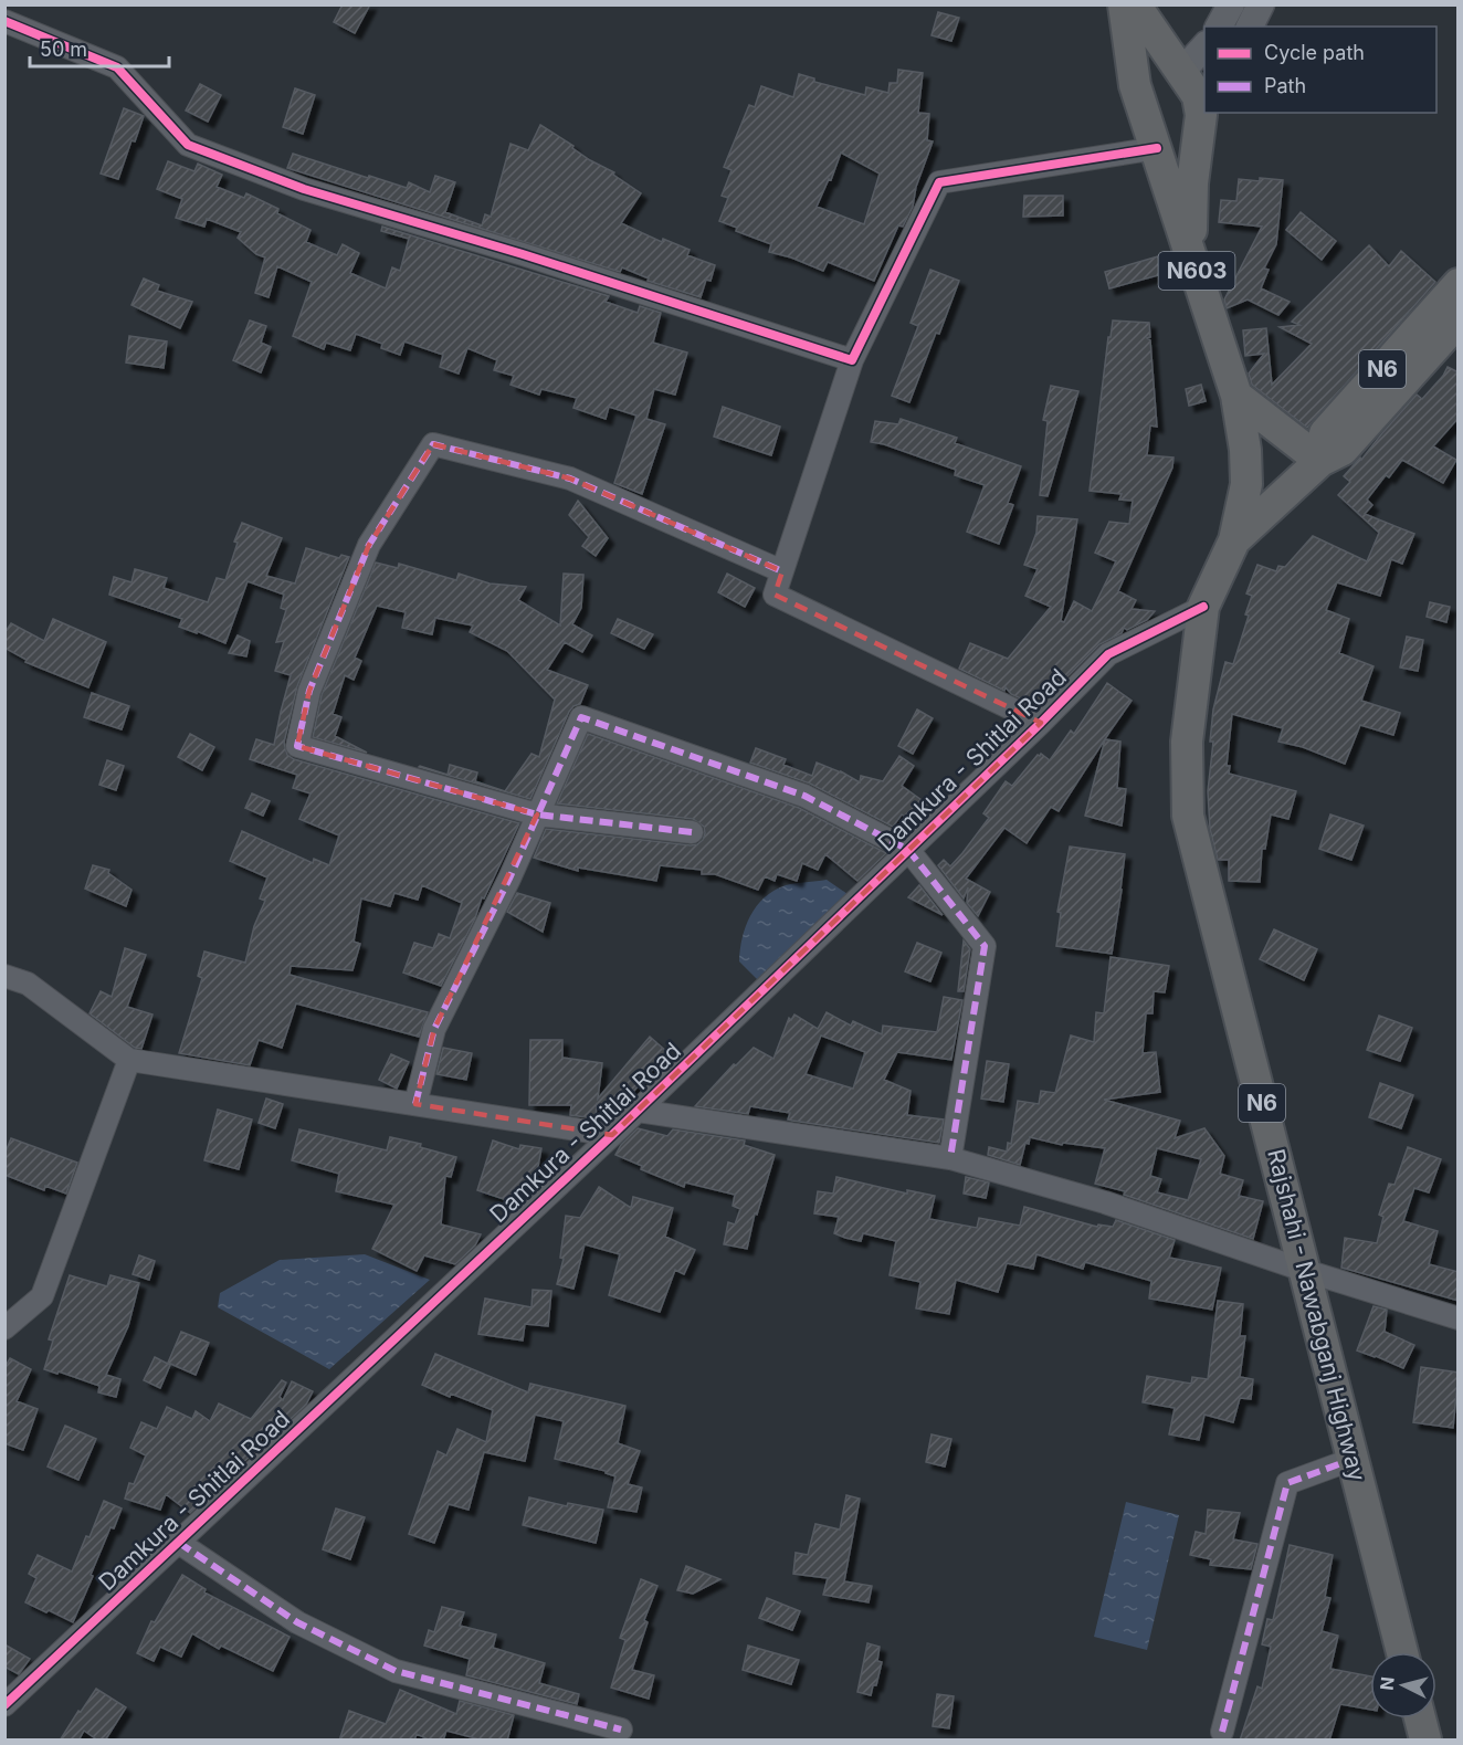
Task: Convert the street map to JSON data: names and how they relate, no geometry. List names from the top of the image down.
{
  "streets": {
    "highway": ["N603", "N6", "Rajshahi - Nawabganj Highway"],
    "street": ["Damkura - Shitlai Road"]
  },
  "crossings": [
    ["N603", "N6"],
    ["N603", "Rajshahi - Nawabganj Highway"],
    ["N6", "Rajshahi - Nawabganj Highway"],
    ["Damkura - Shitlai Road", "Rajshahi - Nawabganj Highway"]
  ],
  "legend": ["Cycle path", "Path"],
  "scale_bar": "50 m",
  "north": "left"
}
